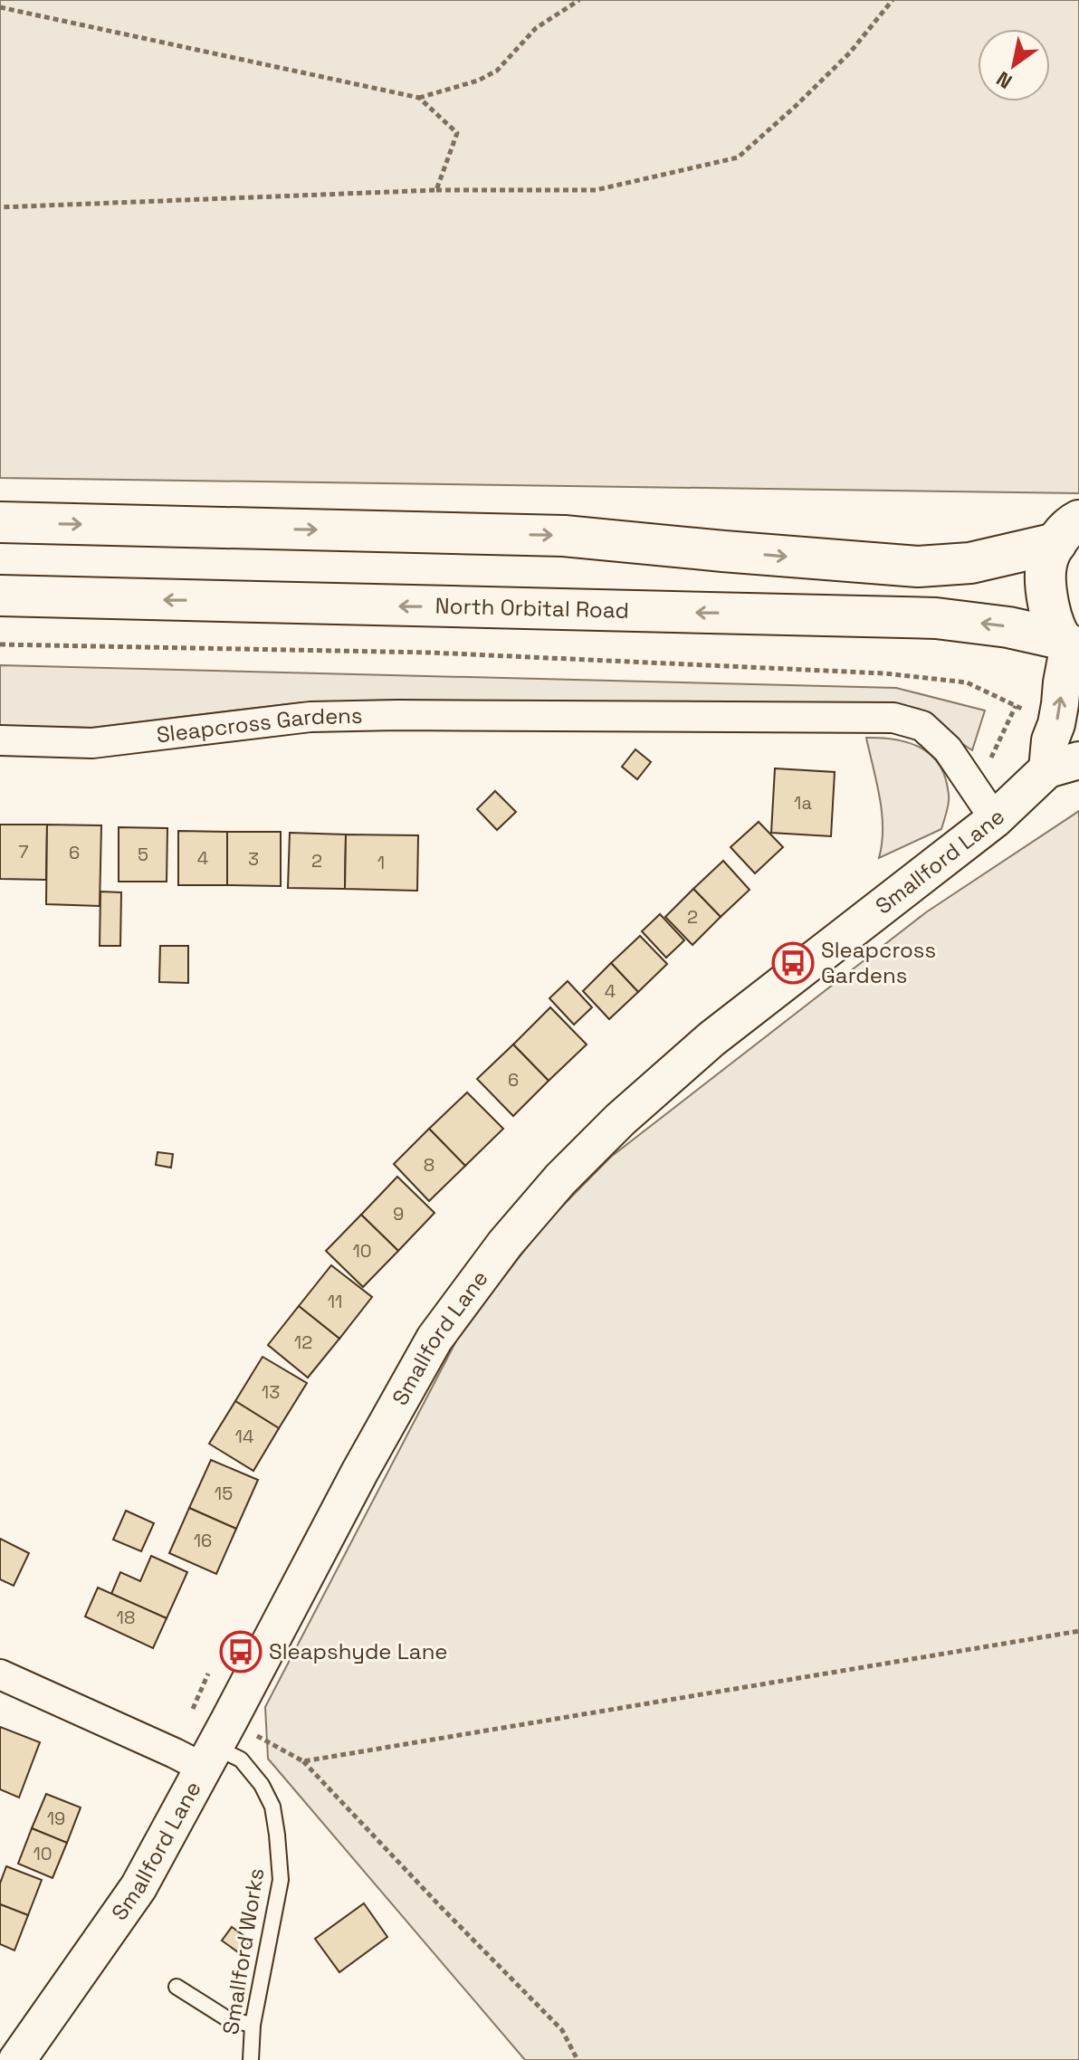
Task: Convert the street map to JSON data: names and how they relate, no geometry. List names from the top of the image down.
{
  "streets": {
    "highway": ["North Orbital Road"],
    "street": ["Sleapcross Gardens", "Smallford Lane"],
    "lane": ["Smallford Works"]
  },
  "crossings": [
    ["North Orbital Road", "Smallford Lane"],
    ["Sleapcross Gardens", "Smallford Lane"],
    ["Smallford Lane", "Smallford Works"]
  ],
  "places": {
    "bus stop": ["Sleapcross Gardens", "Sleapshyde Lane"]
  },
  "house_numbers": [
    "1a",
    "7",
    "6",
    "5",
    "4",
    "3",
    "2",
    "1",
    "2",
    "4",
    "6",
    "8",
    "9",
    "10",
    "11",
    "12",
    "13",
    "14",
    "15",
    "16",
    "18",
    "19",
    "10"
  ],
  "north": "bottom left"
}
